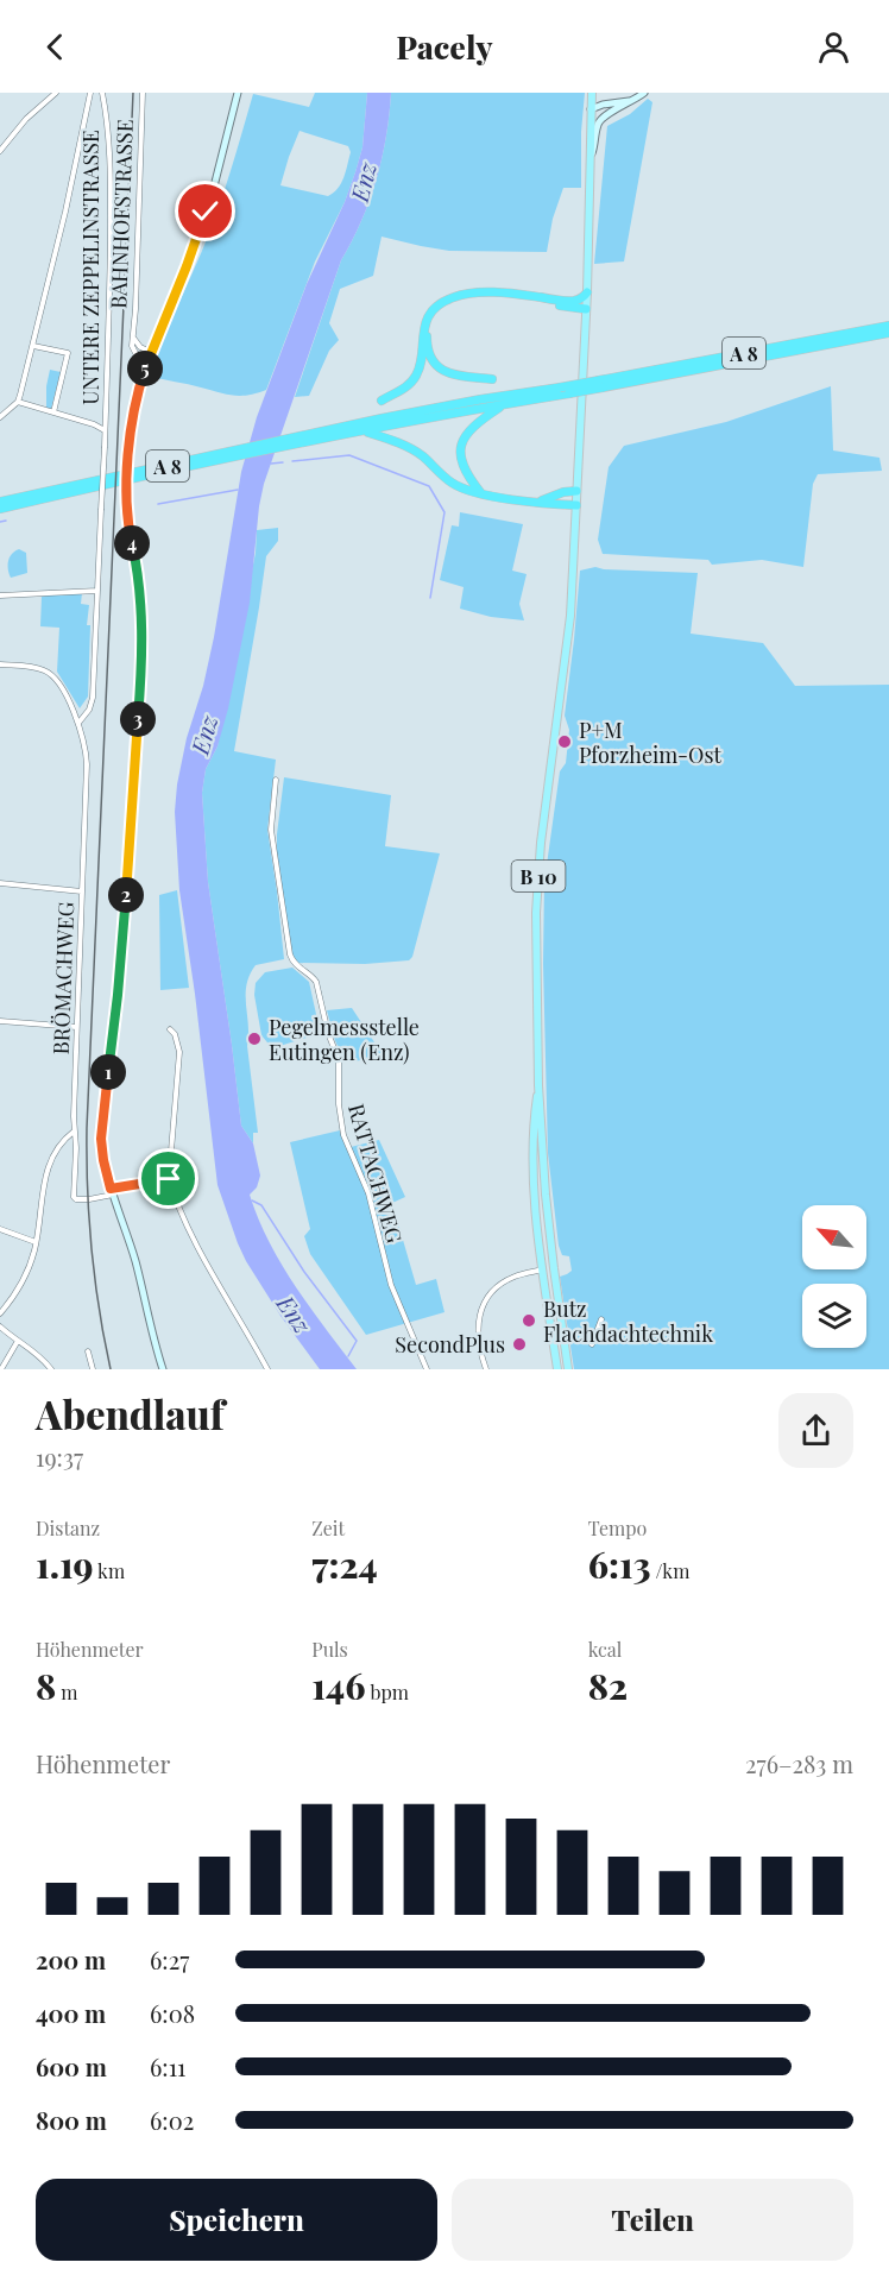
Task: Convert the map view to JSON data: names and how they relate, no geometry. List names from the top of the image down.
{
  "streets": {
    "highway": ["A 8"],
    "main road": ["B 10"],
    "street": [
      "BAHNHOFSTRASSE",
      "UNTERE ZEPPELINSTRASSE",
      "BRÖMACHWEG",
      "RATTACHWEG"
    ]
  },
  "crossings": [
    ["UNTERE ZEPPELINSTRASSE", "BRÖMACHWEG"]
  ],
  "water": ["Enz"],
  "places": [
    "P+M Pforzheim-Ost",
    "Pegelmessstelle Eutingen (Enz)",
    "Butz Flachdachtechnik",
    "SecondPlus"
  ],
  "north": "top left",
  "page": {
    "header": "Pacely",
    "pins": [
      "5",
      "4",
      "3",
      "2",
      "1"
    ],
    "heading": ["Abendlauf", "19:37"],
    "stats": [
      ["Distanz", "1.19 km"],
      ["Zeit", "7:24"],
      ["Tempo", "6:13 /km"],
      ["Höhenmeter", "8 m"],
      ["Puls", "146 bpm"],
      ["kcal", "82"]
    ],
    "chart": ["Höhenmeter", "276–283 m"],
    "list": [
      {
        "name": "200 m",
        "note": "6:27"
      },
      {
        "name": "400 m",
        "note": "6:08"
      },
      {
        "name": "600 m",
        "note": "6:11"
      },
      {
        "name": "800 m",
        "note": "6:02"
      }
    ],
    "buttons": ["Speichern", "Teilen"]
  }
}
